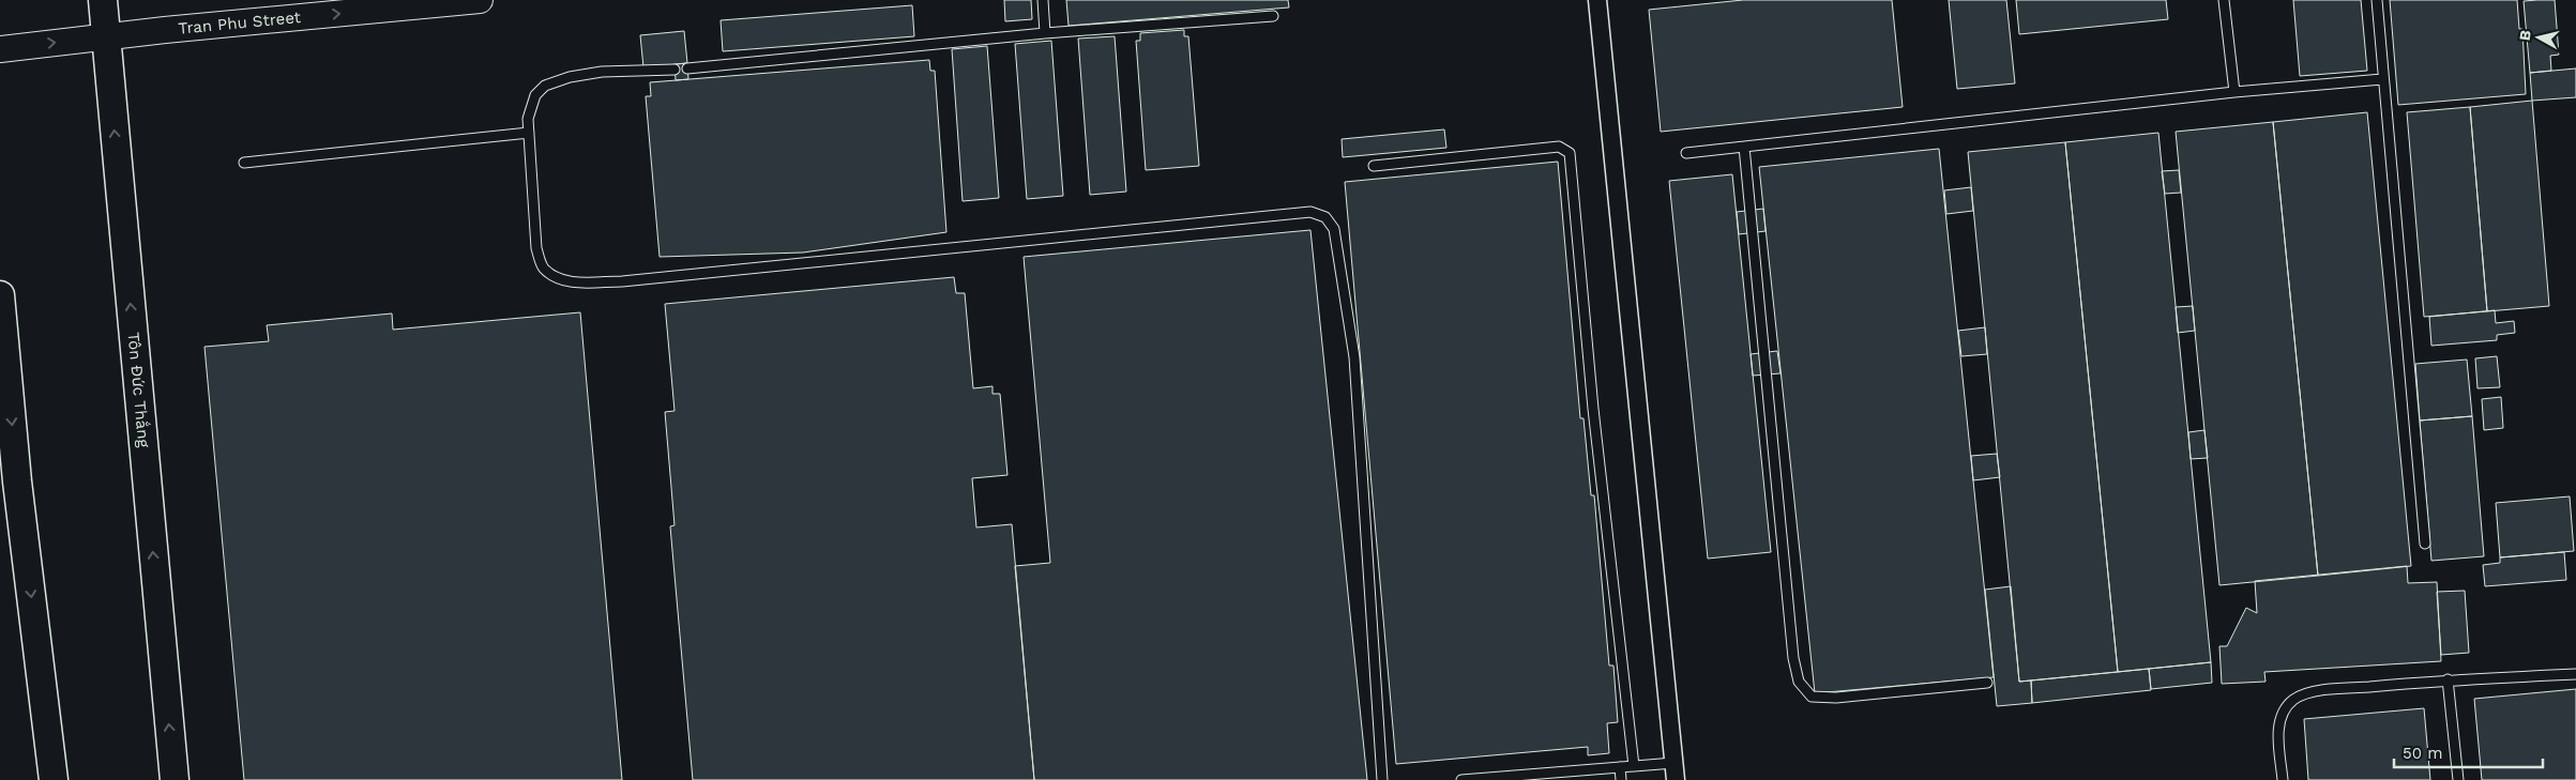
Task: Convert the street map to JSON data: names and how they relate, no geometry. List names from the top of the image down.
{
  "streets": {
    "main road": ["Tran Phu Street", "Tôn Đức Thắng"]
  },
  "crossings": [
    ["Tran Phu Street", "Tôn Đức Thắng"]
  ],
  "one_way": ["Tran Phu Street"],
  "scale_bar": "50 m",
  "north": "left"
}
